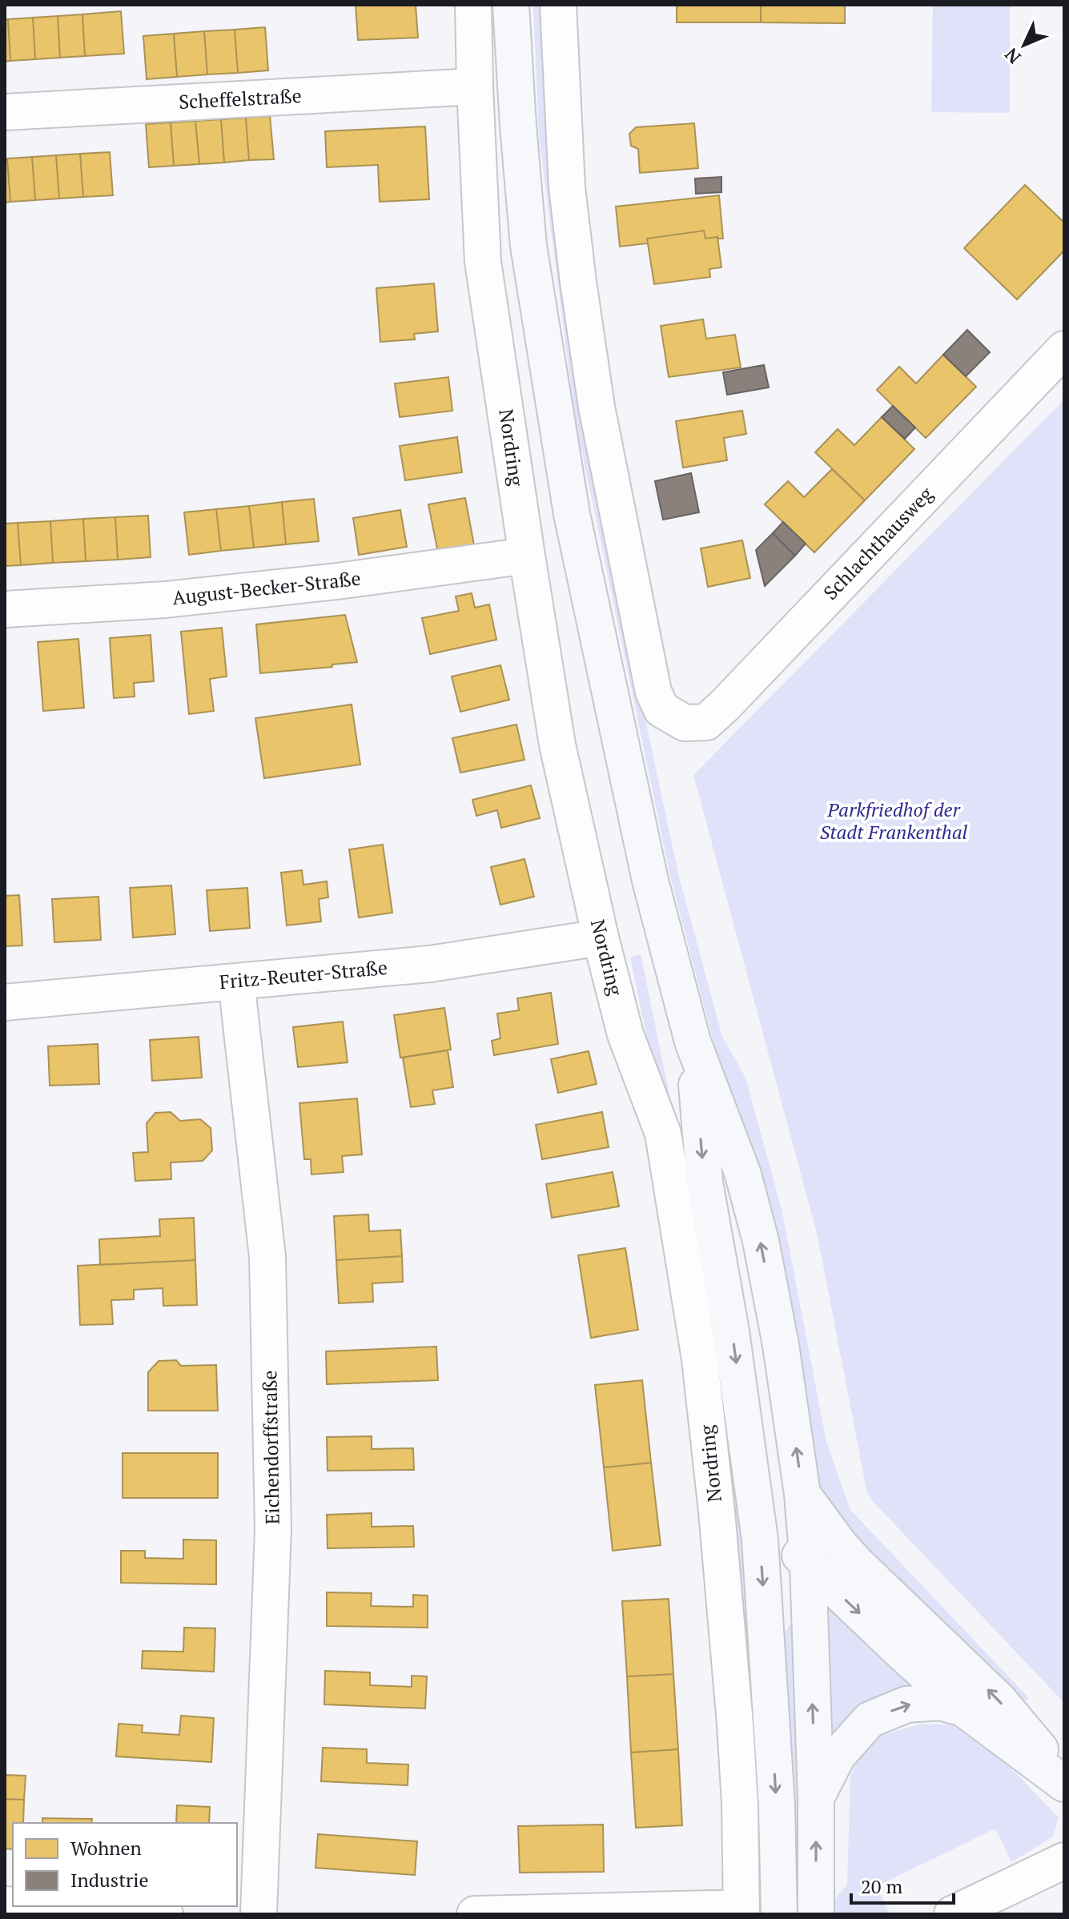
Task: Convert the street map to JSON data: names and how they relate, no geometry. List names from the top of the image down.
{
  "streets": {
    "main road": ["Nordring"],
    "street": [
      "Scheffelstraße",
      "Schlachthausweg",
      "August-Becker-Straße",
      "Fritz-Reuter-Straße",
      "Eichendorffstraße"
    ]
  },
  "crossings": [
    ["Scheffelstraße", "Nordring"],
    ["Nordring", "August-Becker-Straße"],
    ["Nordring", "Fritz-Reuter-Straße"],
    ["Fritz-Reuter-Straße", "Eichendorffstraße"]
  ],
  "parks": ["Parkfriedhof der Stadt Frankenthal"],
  "legend": ["Wohnen", "Industrie"],
  "scale_bar": "20 m",
  "north": "bottom left"
}
